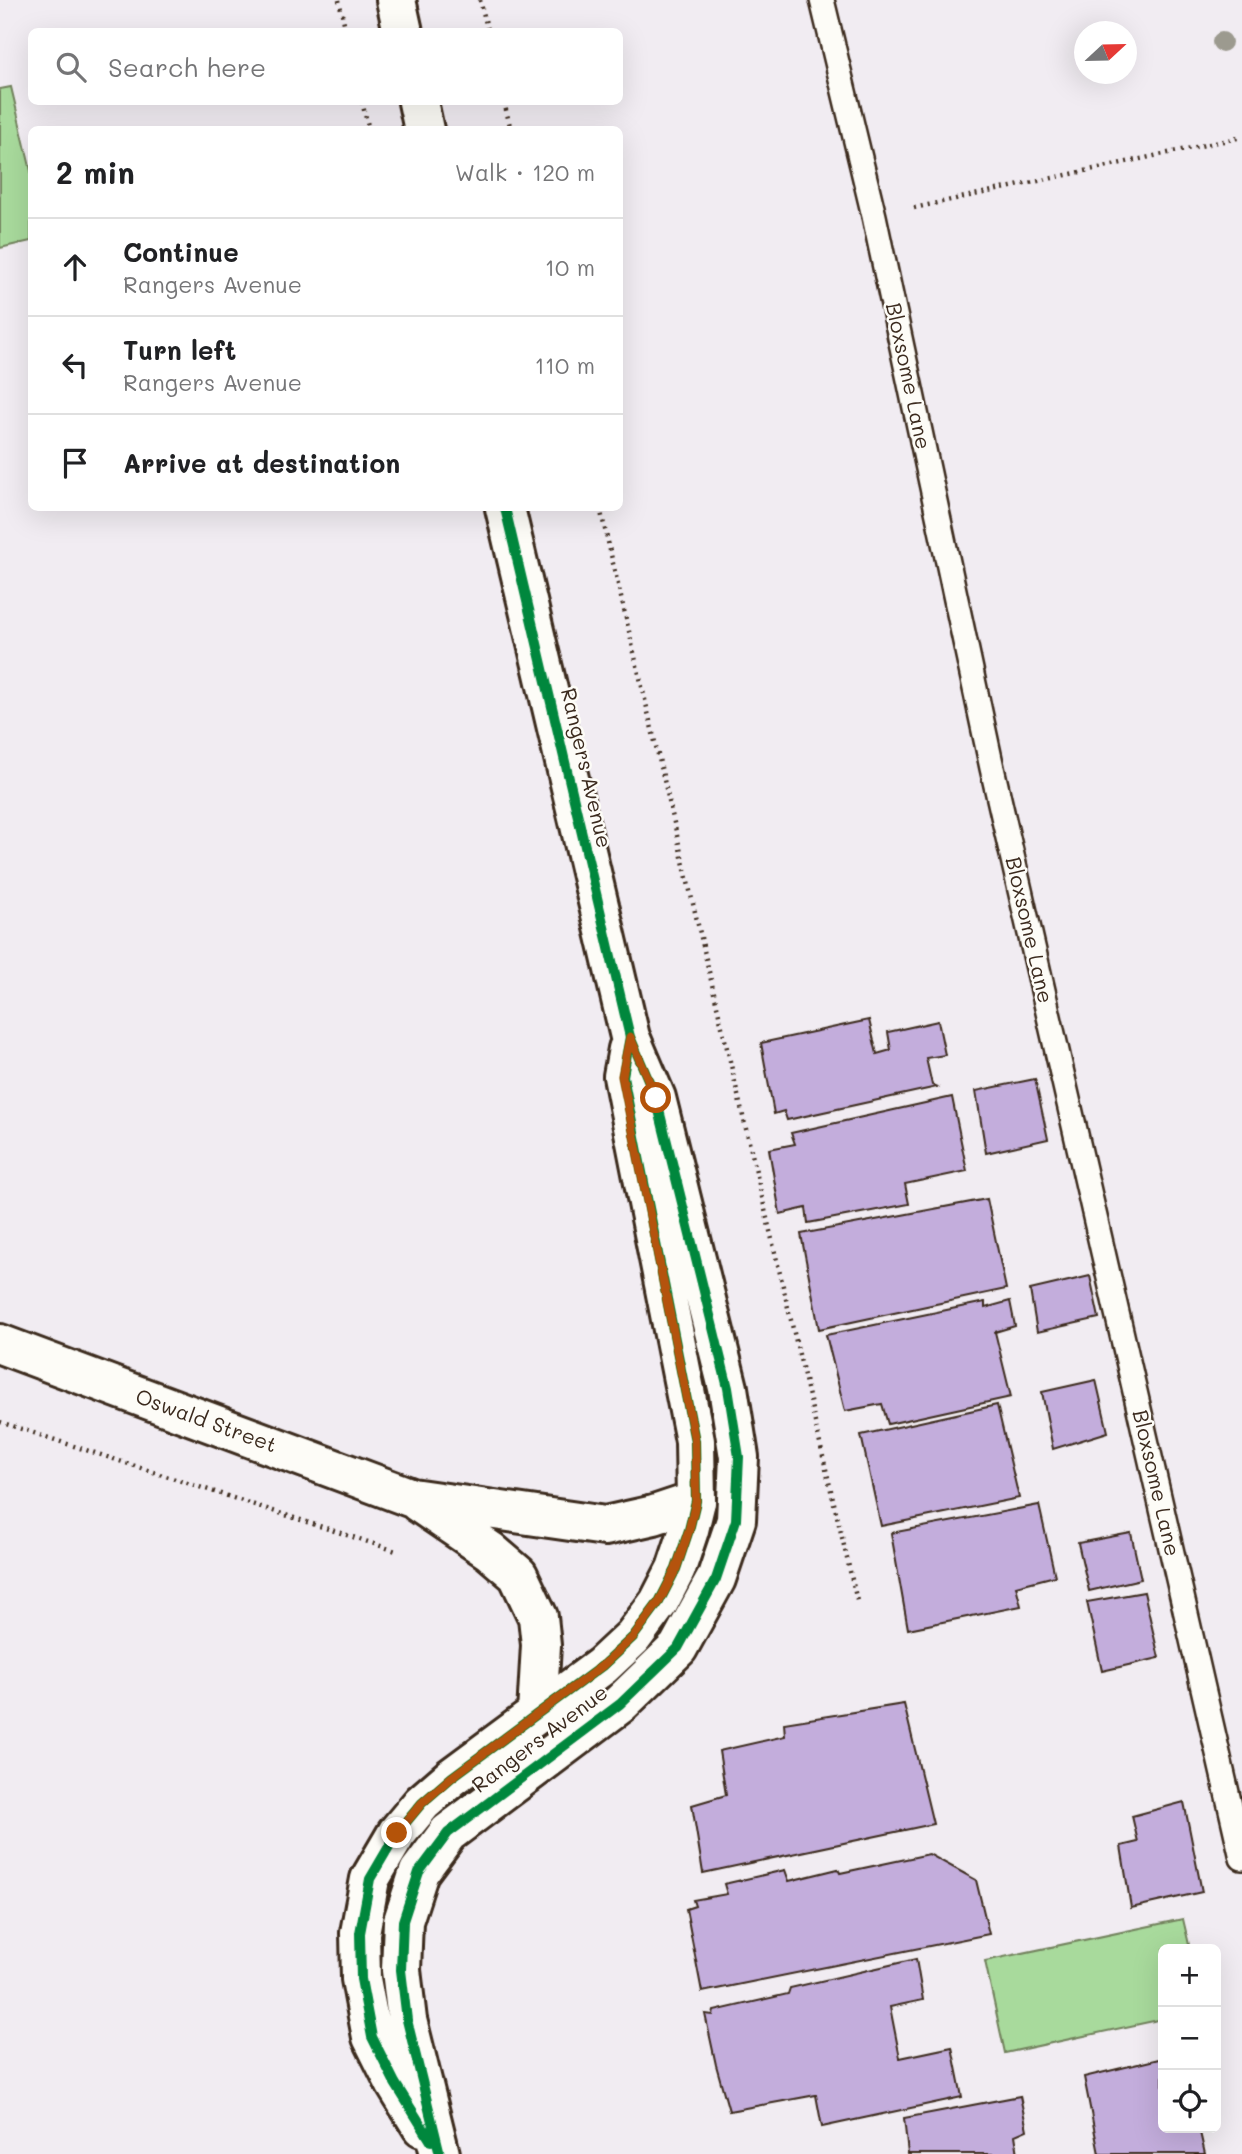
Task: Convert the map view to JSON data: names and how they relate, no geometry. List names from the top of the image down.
{
  "streets": {
    "street": ["Rangers Avenue", "Oswald Street"],
    "lane": ["Bloxsome Lane"]
  },
  "crossings": [
    ["Rangers Avenue", "Oswald Street"]
  ],
  "north": "right",
  "page": {
    "search": "Search here",
    "heading": ["2 min", "Walk · 120 m"],
    "list": [
      ["Continue", "Rangers Avenue", "10 m"],
      ["Turn left", "Rangers Avenue", "110 m"],
      "Arrive at destination"
    ],
    "map_buttons": ["+", "−"]
  }
}
